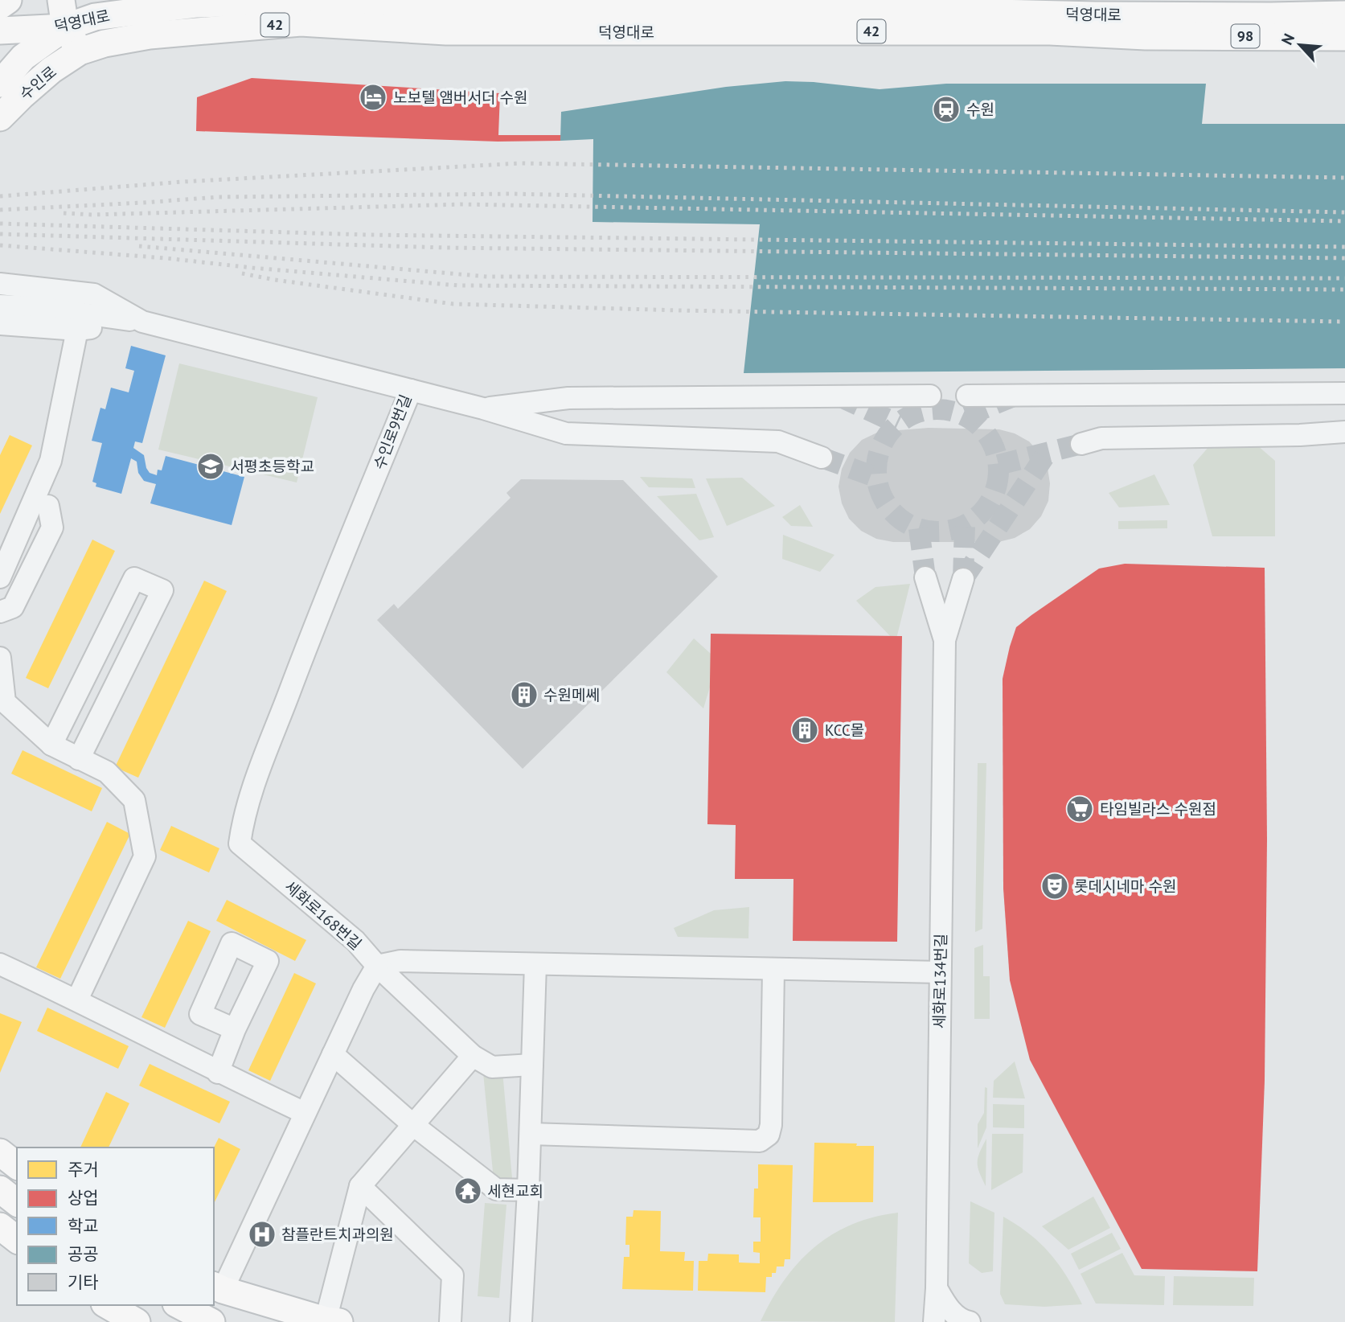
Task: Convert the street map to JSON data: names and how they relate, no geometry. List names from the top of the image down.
{
  "streets": {
    "main road": [
      "덕영대로",
      "42",
      "98",
      "수인로"
    ],
    "street": ["수인로9번길", "세화로168번길", "세화로134번길"]
  },
  "crossings": [
    ["덕영대로", "98"],
    ["덕영대로", "수인로"],
    ["수인로9번길", "세화로168번길"]
  ],
  "places": {
    "hotel": ["노보텔 앰버서더 수원"],
    "station": ["수원"],
    "school or university": ["서평초등학교"],
    "building": ["수원메쎄", "KCC몰"],
    "supermarket": ["타임빌라스 수원점"],
    "theatre": ["롯데시네마 수원"],
    "temple": ["세현교회"],
    "hospital": ["참플란트치과의원"]
  },
  "legend": [
    "주거",
    "상업",
    "학교",
    "공공",
    "기타"
  ],
  "north": "top left"
}
